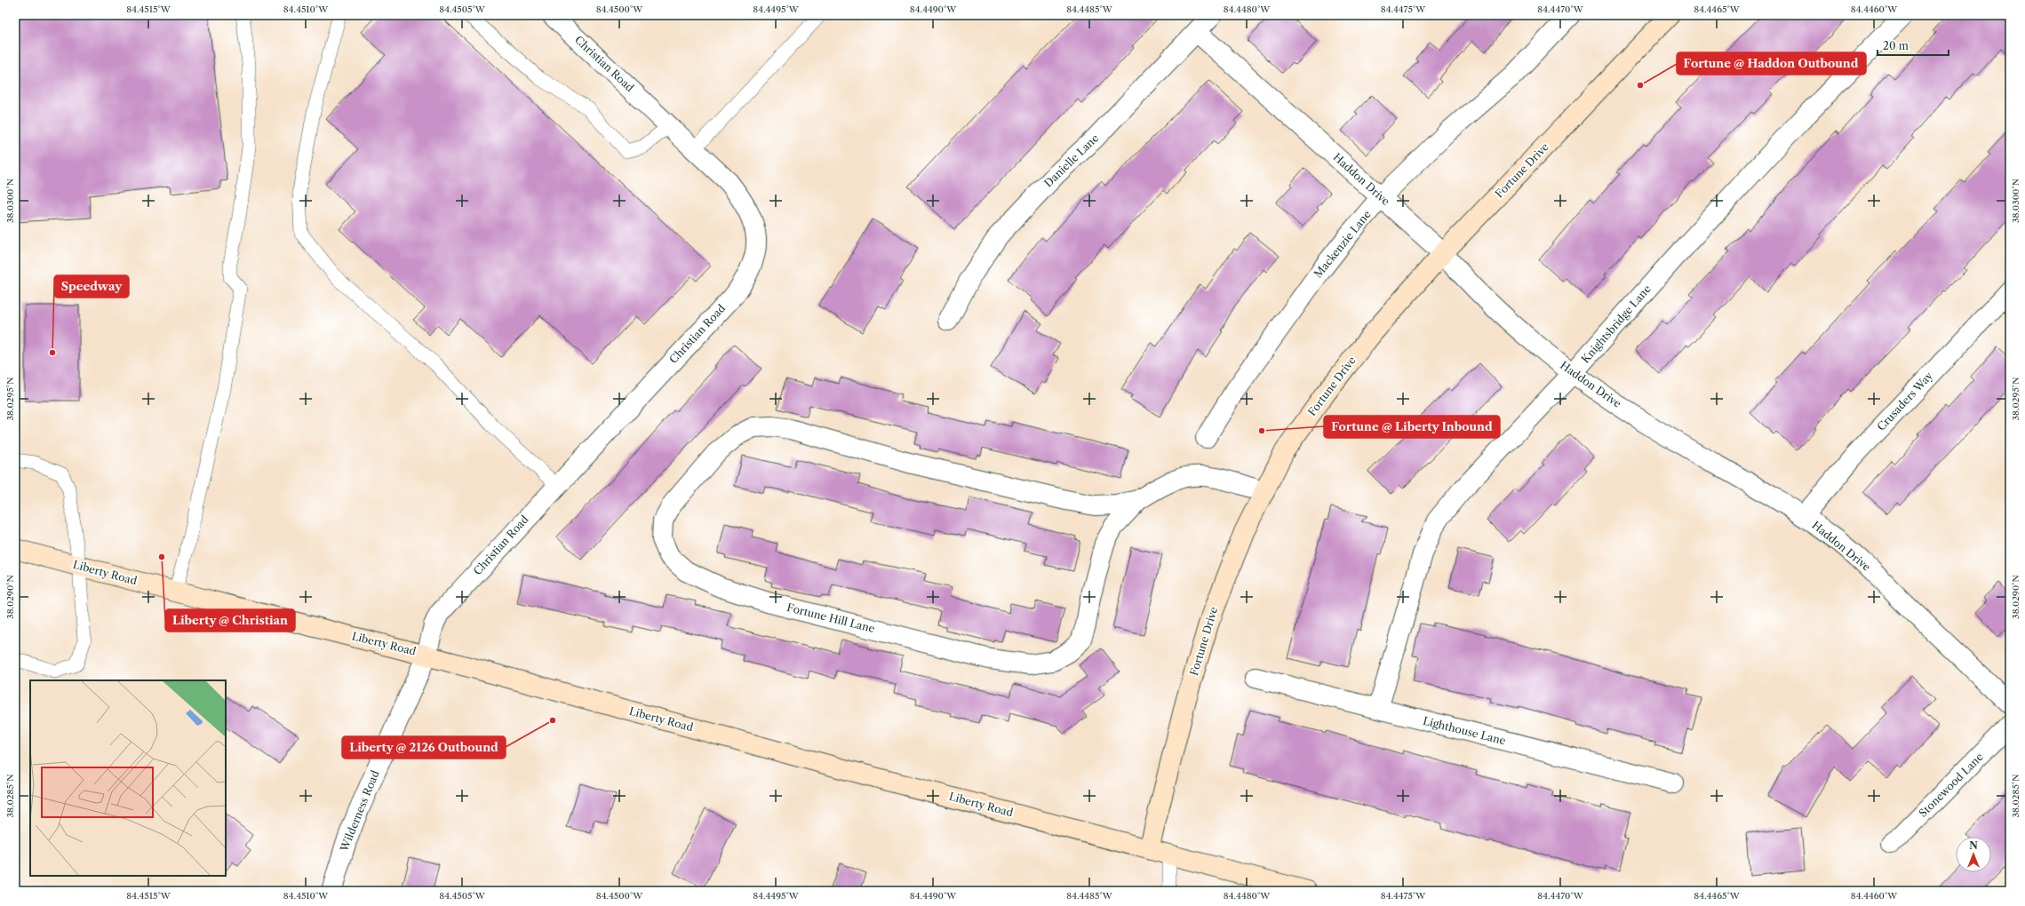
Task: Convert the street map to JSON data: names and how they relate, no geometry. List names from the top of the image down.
{
  "streets": {
    "main road": ["Fortune Drive", "Liberty Road"],
    "street": [
      "Christian Road",
      "Danielle Lane",
      "Haddon Drive",
      "Mackenzie Lane",
      "Knightsbridge Lane",
      "Crusaders Way",
      "Fortune Hill Lane",
      "Lighthouse Lane",
      "Stonewood Lane",
      "Wilderness Road"
    ]
  },
  "crossings": [
    ["Christian Road", "Liberty Road"],
    ["Christian Road", "Wilderness Road"],
    ["Danielle Lane", "Haddon Drive"],
    ["Fortune Drive", "Haddon Drive"],
    ["Fortune Drive", "Liberty Road"],
    ["Fortune Drive", "Fortune Hill Lane"],
    ["Haddon Drive", "Mackenzie Lane"],
    ["Haddon Drive", "Knightsbridge Lane"],
    ["Haddon Drive", "Crusaders Way"],
    ["Knightsbridge Lane", "Lighthouse Lane"],
    ["Liberty Road", "Wilderness Road"]
  ],
  "places": [
    "Fortune @ Haddon Outbound",
    "Speedway",
    "Fortune @ Liberty Inbound",
    "Liberty @ Christian",
    "Liberty @ 2126 Outbound"
  ],
  "scale_bar": "20 m",
  "north": "top",
  "coordinates": [
    "84.4515°W",
    "84.4510°W",
    "84.4505°W",
    "84.4500°W",
    "84.4495°W",
    "84.4490°W",
    "84.4485°W",
    "84.4480°W",
    "84.4475°W",
    "84.4470°W",
    "84.4465°W",
    "84.4460°W",
    "38.0300°N",
    "38.0295°N",
    "38.0290°N",
    "38.0285°N"
  ]
}
